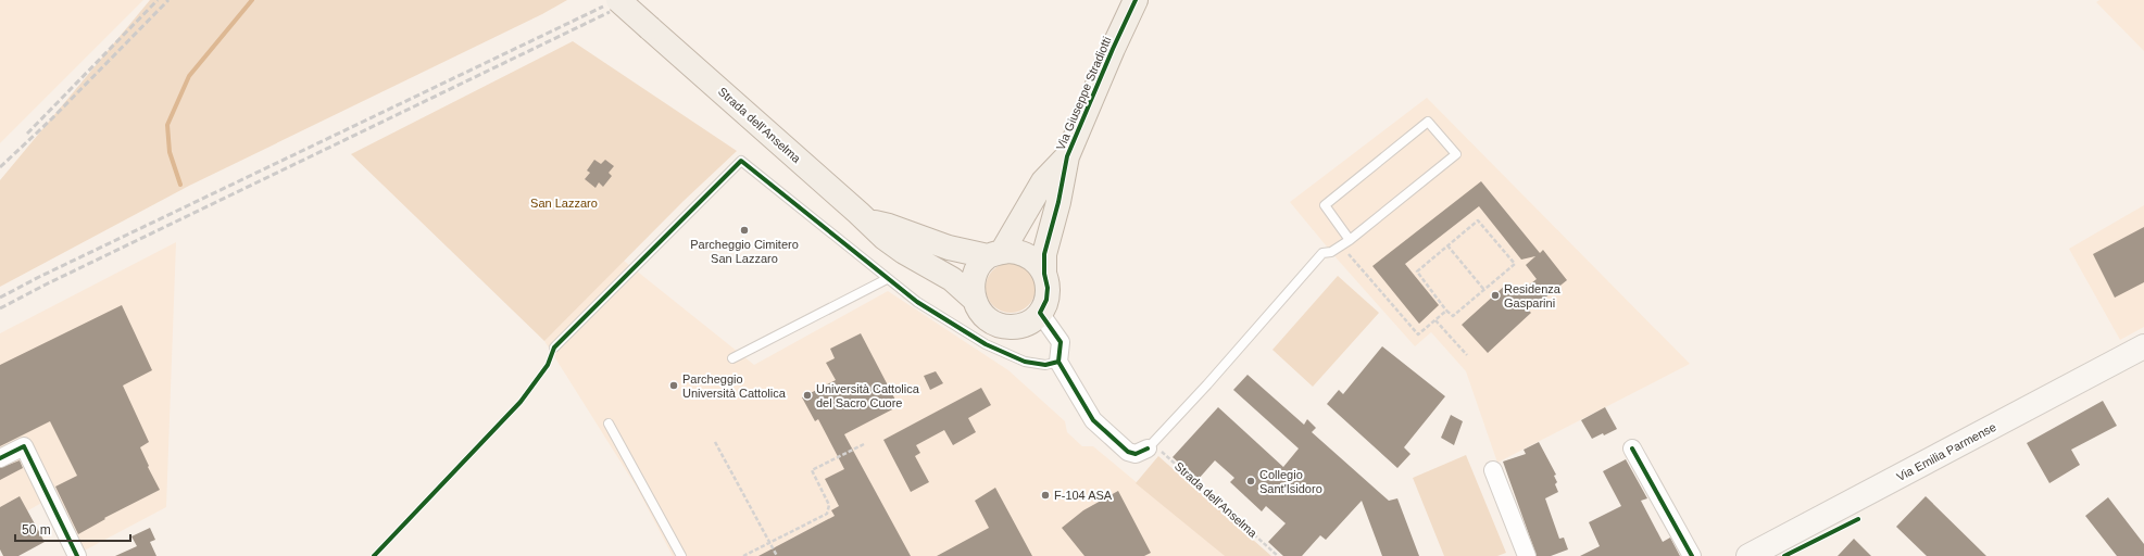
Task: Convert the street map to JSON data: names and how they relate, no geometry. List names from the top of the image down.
{
  "streets": {
    "main road": ["Via Giuseppe Stradiotti", "Strada dell'Anselma", "Via Emilia Parmense"]
  },
  "crossings": [
    ["Via Giuseppe Stradiotti", "Strada dell'Anselma"]
  ],
  "parks": ["San Lazzaro"],
  "places": [
    "Parcheggio Cimitero San Lazzaro",
    "Residenza Gasparini",
    "Parcheggio Università Cattolica",
    "Università Cattolica del Sacro Cuore",
    "Collegio Sant'Isidoro",
    "F-104 ASA"
  ],
  "scale_bar": "50 m"
}
